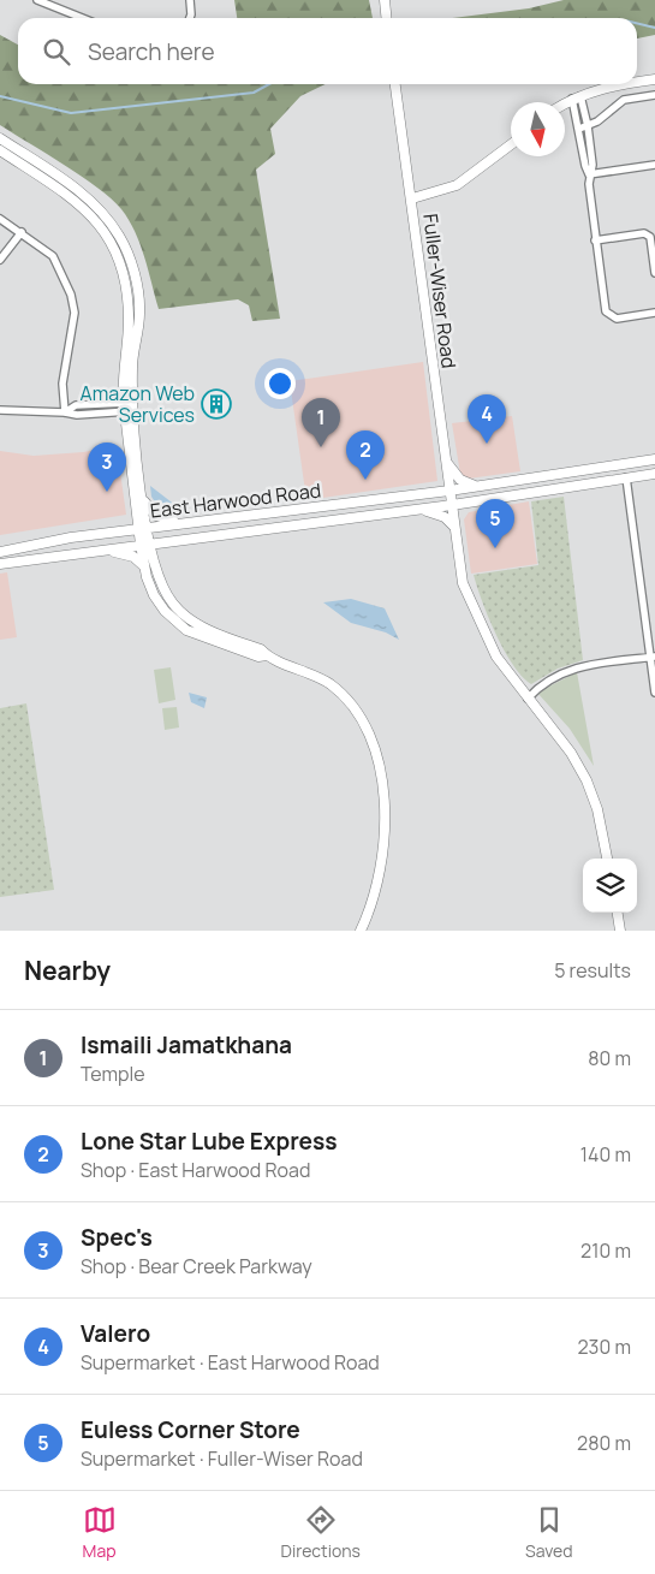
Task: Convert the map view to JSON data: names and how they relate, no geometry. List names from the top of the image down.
{
  "streets": {
    "street": ["Fuller-Wiser Road", "East Harwood Road"]
  },
  "crossings": [
    ["Fuller-Wiser Road", "East Harwood Road"]
  ],
  "places": {
    "building": ["Amazon Web Services"]
  },
  "north": "bottom",
  "page": {
    "search": "Search here",
    "pins": [
      "4",
      "1",
      "2",
      "3",
      "5"
    ],
    "heading": ["Nearby", "5 results"],
    "list": [
      {
        "mark": "1",
        "name": "Ismaili Jamatkhana",
        "note": "Temple",
        "value": "80 m"
      },
      {
        "mark": "2",
        "name": "Lone Star Lube Express",
        "note": "Shop · East Harwood Road",
        "value": "140 m"
      },
      {
        "mark": "3",
        "name": "Spec's",
        "note": "Shop · Bear Creek Parkway",
        "value": "210 m"
      },
      {
        "mark": "4",
        "name": "Valero",
        "note": "Supermarket · East Harwood Road",
        "value": "230 m"
      },
      {
        "mark": "5",
        "name": "Euless Corner Store",
        "note": "Supermarket · Fuller-Wiser Road",
        "value": "280 m"
      }
    ],
    "nav": ["Map", "Directions", "Saved"]
  }
}
